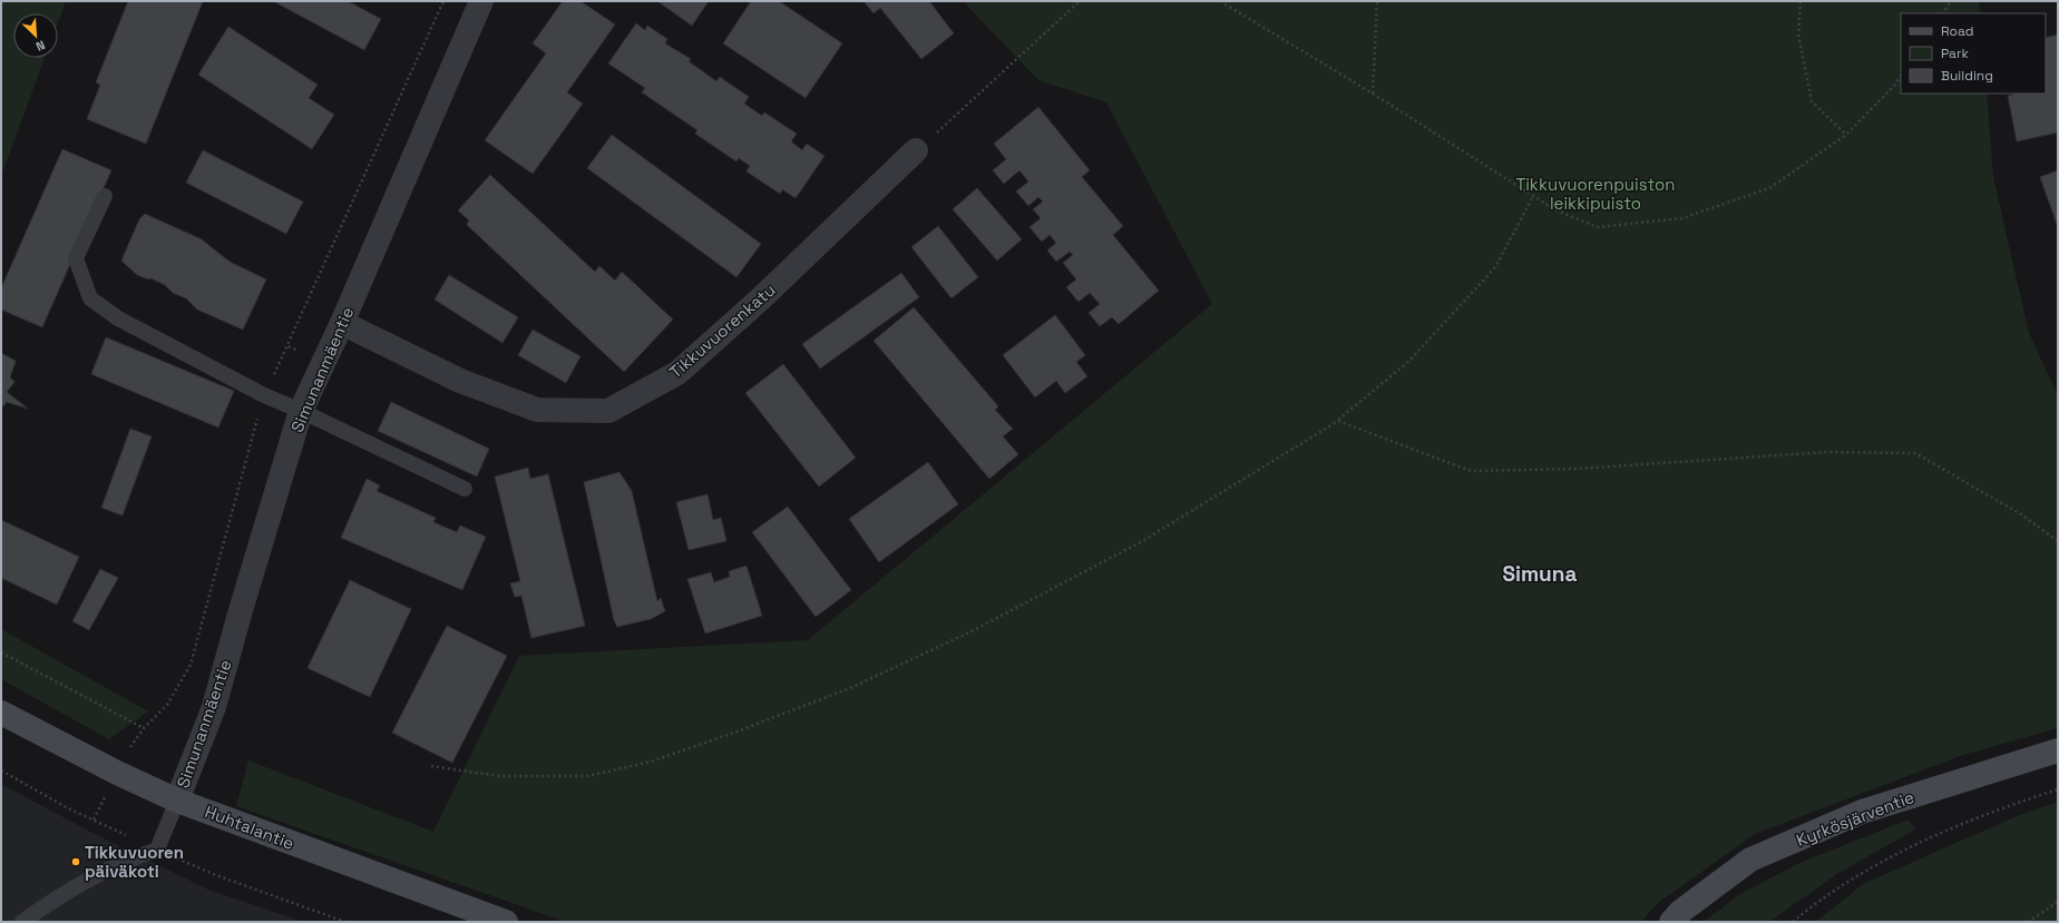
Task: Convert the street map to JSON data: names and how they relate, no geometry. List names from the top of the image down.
{
  "streets": {
    "main road": ["Kyrkösjärventie", "Huhtalantie"],
    "street": ["Tikkuvuorenkatu", "Simunanmäentie"]
  },
  "crossings": [
    ["Tikkuvuorenkatu", "Simunanmäentie"],
    ["Simunanmäentie", "Huhtalantie"]
  ],
  "districts": ["Simuna"],
  "parks": ["Tikkuvuorenpuiston leikkipuisto"],
  "places": ["Tikkuvuoren päiväkoti"],
  "legend": ["Road", "Park", "Building"],
  "north": "bottom right"
}
